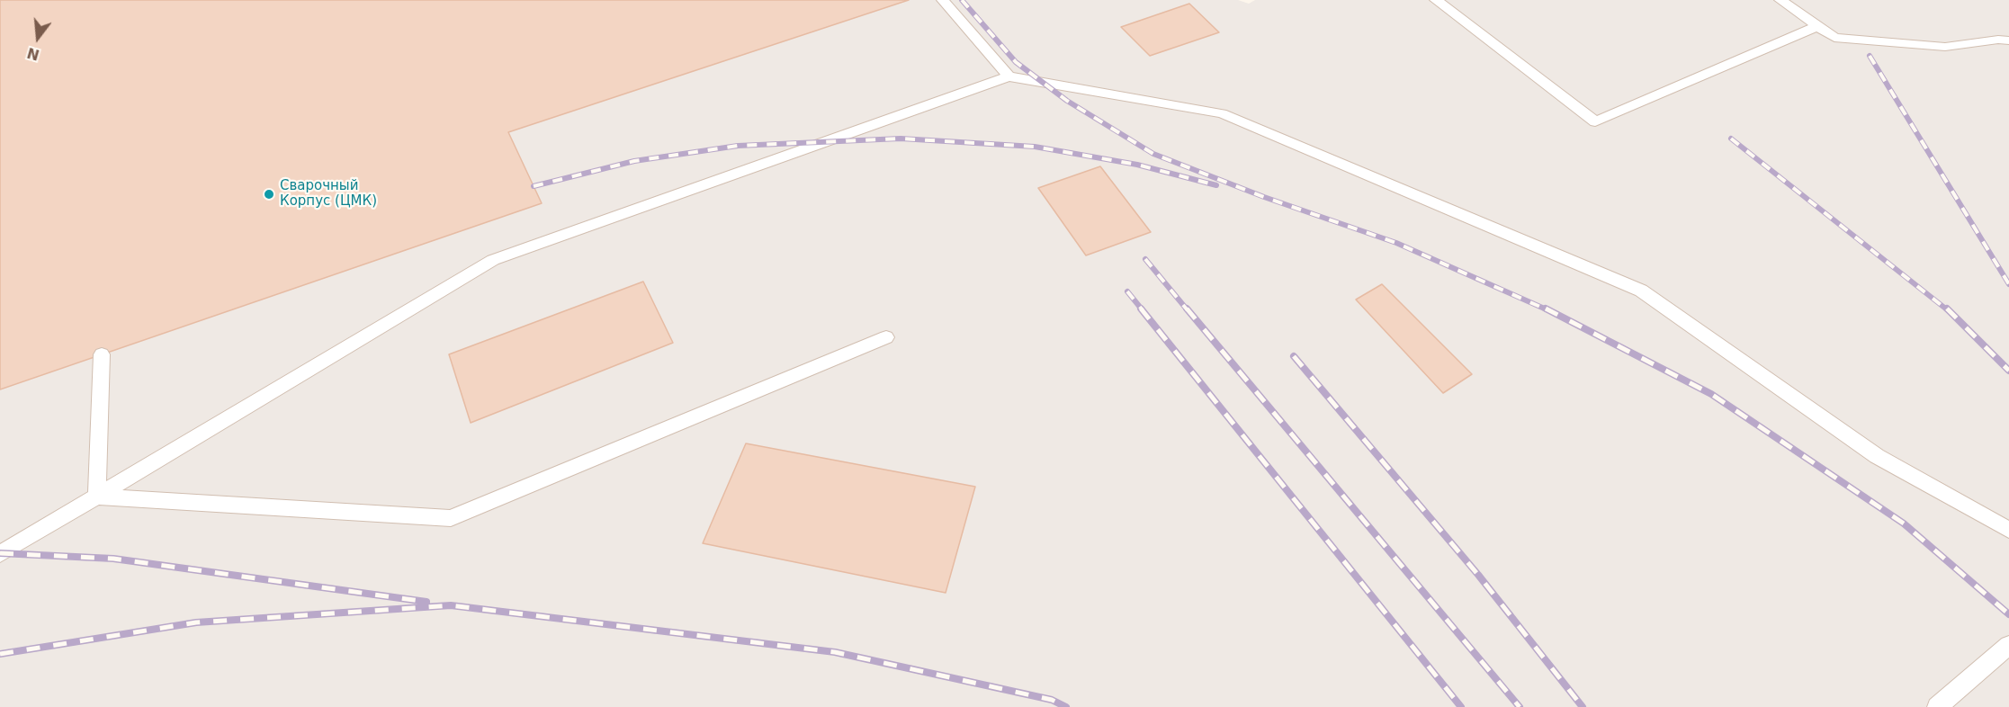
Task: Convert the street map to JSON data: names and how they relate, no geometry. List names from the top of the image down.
{
  "places": ["Сварочный Корпус (ЦМК)"],
  "north": "bottom"
}
